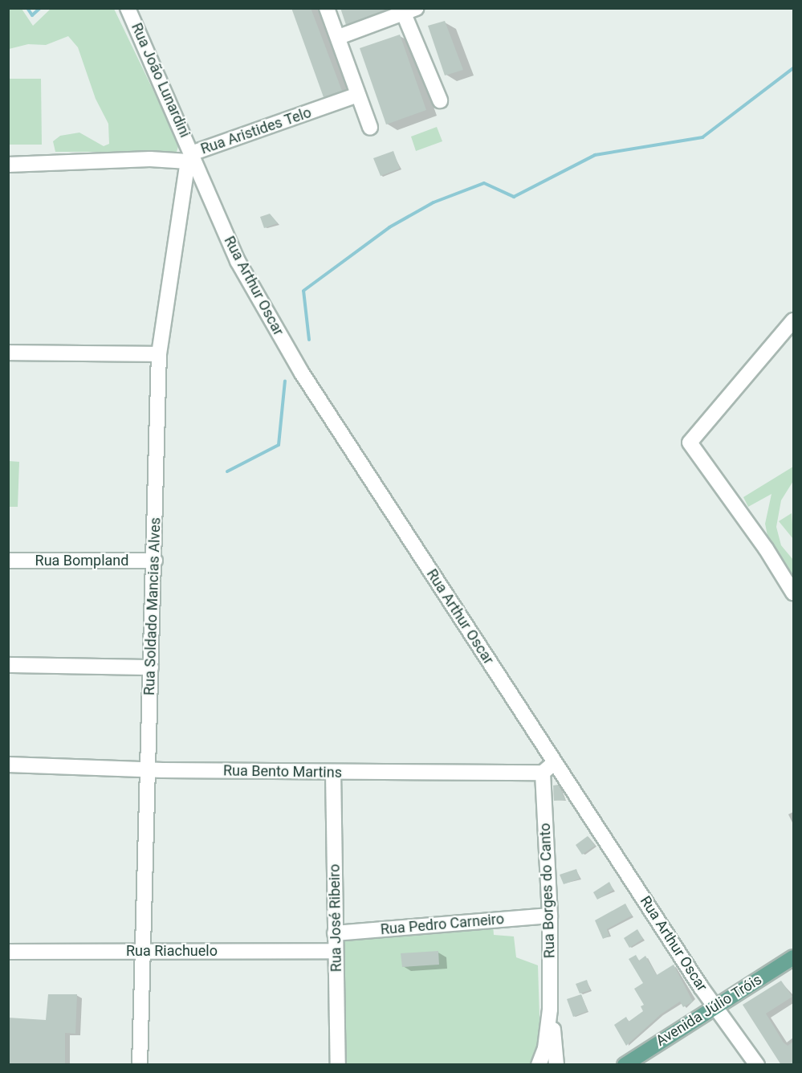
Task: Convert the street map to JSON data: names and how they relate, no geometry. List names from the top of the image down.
{
  "streets": {
    "main road": ["Avenida Júlio Tróis"],
    "street": [
      "Rua João Lunardini",
      "Rua Aristides Telo",
      "Rua Arthur Oscar",
      "Rua Bompland",
      "Rua Soldado Mancias Alves",
      "Rua Bento Martins",
      "Rua Borges do Canto",
      "Rua José Ribeiro",
      "Rua Pedro Carneiro",
      "Rua Riachuelo"
    ]
  },
  "crossings": [
    ["Rua João Lunardini", "Rua Aristides Telo"],
    ["Rua João Lunardini", "Rua Arthur Oscar"],
    ["Rua João Lunardini", "Rua Soldado Mancias Alves"],
    ["Rua Aristides Telo", "Rua Arthur Oscar"],
    ["Rua Aristides Telo", "Rua Soldado Mancias Alves"],
    ["Rua Arthur Oscar", "Rua Soldado Mancias Alves"],
    ["Rua Arthur Oscar", "Rua Bento Martins"],
    ["Rua Arthur Oscar", "Rua Borges do Canto"],
    ["Rua Arthur Oscar", "Avenida Júlio Tróis"],
    ["Rua Bompland", "Rua Soldado Mancias Alves"],
    ["Rua Soldado Mancias Alves", "Rua Bento Martins"],
    ["Rua Soldado Mancias Alves", "Rua Riachuelo"],
    ["Rua Bento Martins", "Rua Borges do Canto"],
    ["Rua Bento Martins", "Rua José Ribeiro"],
    ["Rua Borges do Canto", "Rua Pedro Carneiro"],
    ["Rua José Ribeiro", "Rua Pedro Carneiro"],
    ["Rua José Ribeiro", "Rua Riachuelo"]
  ]
}
